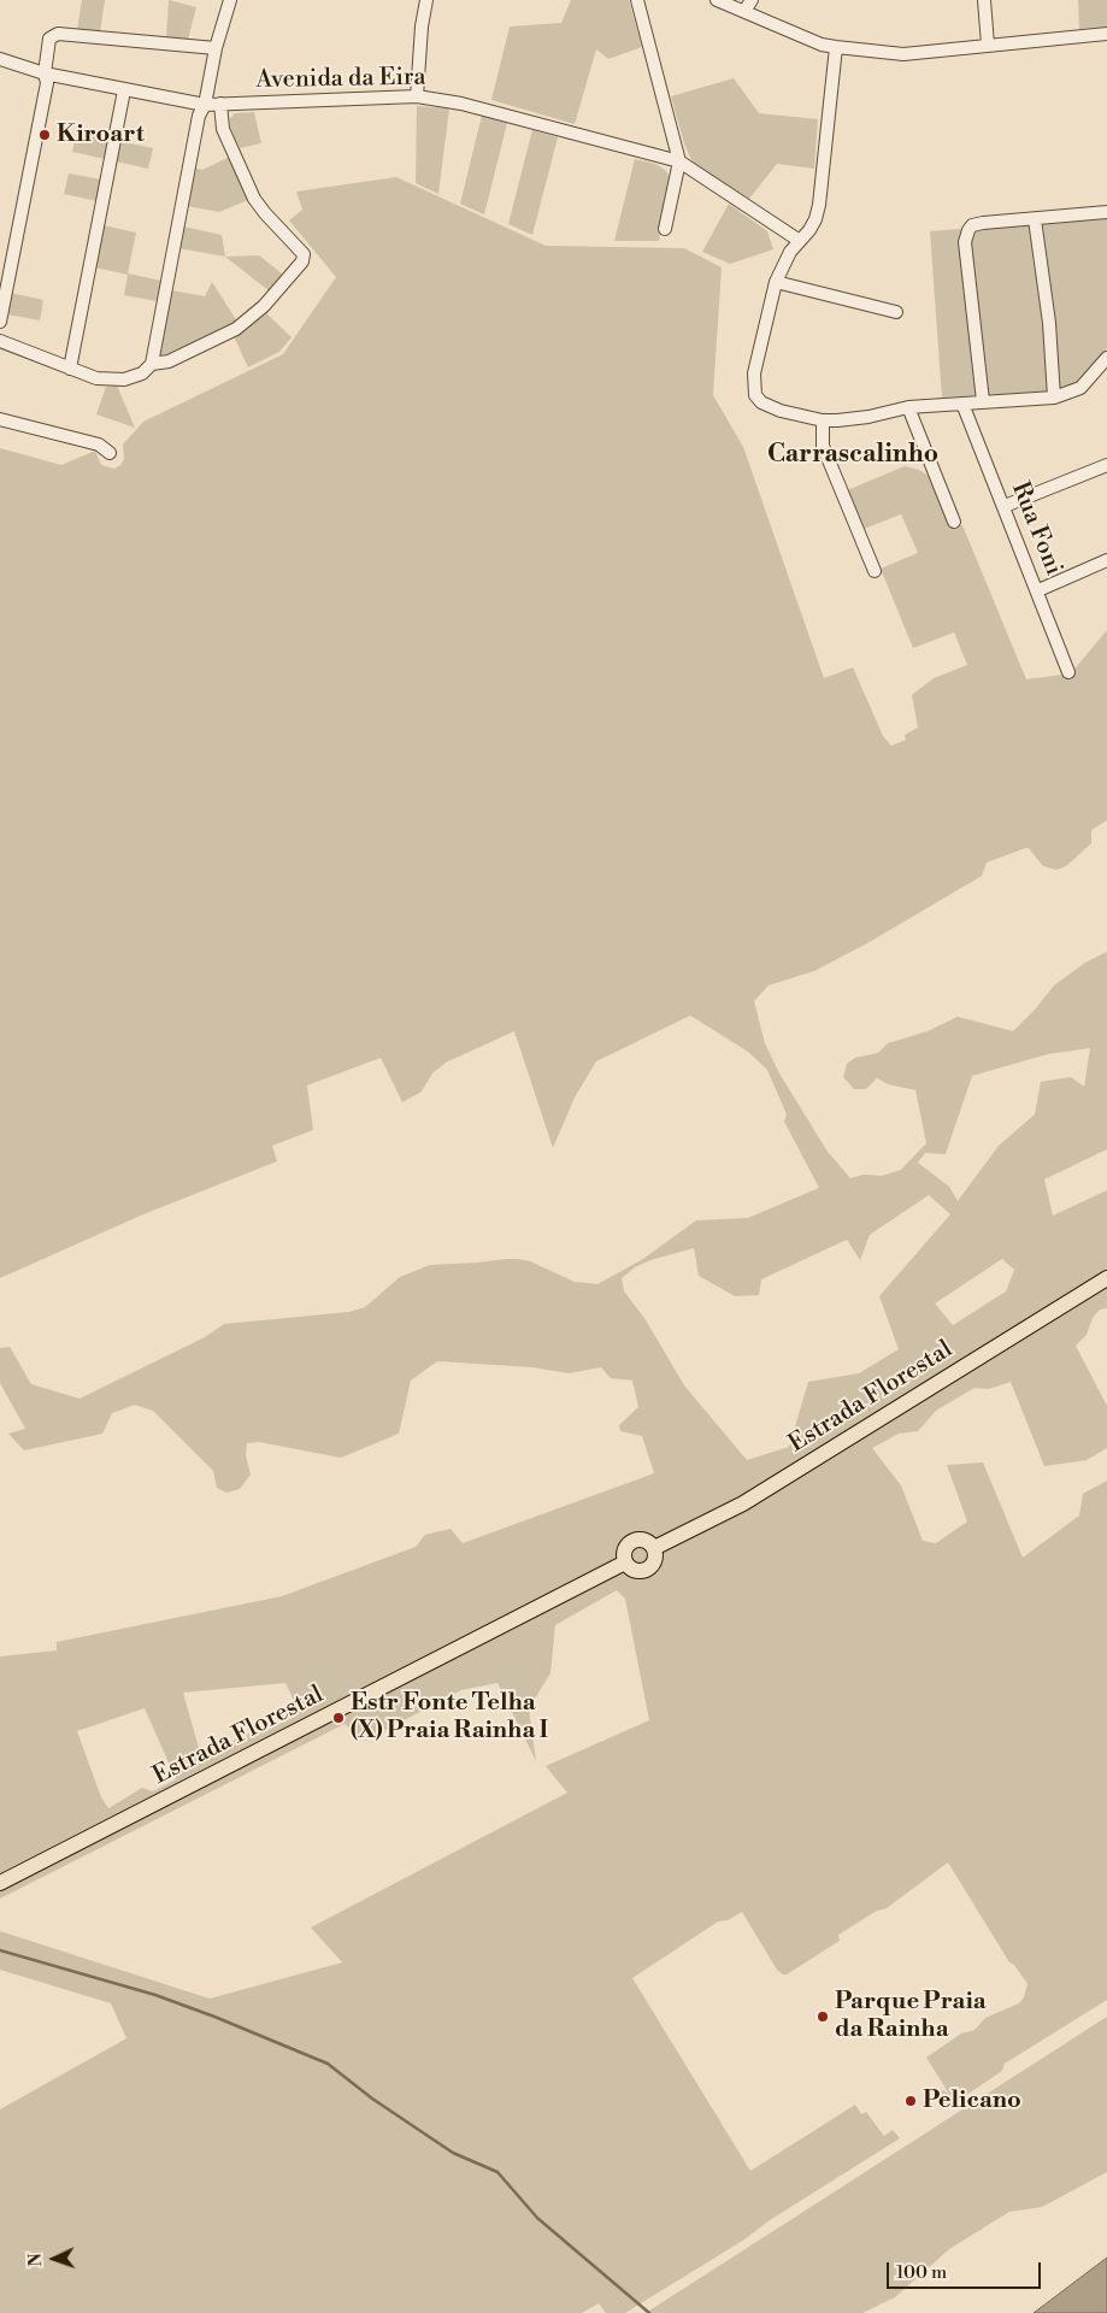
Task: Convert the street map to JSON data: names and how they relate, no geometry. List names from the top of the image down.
{
  "streets": {
    "main road": ["Estrada Florestal"],
    "street": ["Avenida da Eira", "Rua Foni"]
  },
  "districts": ["Carrascalinho"],
  "places": [
    "Kiroart",
    "Estr Fonte Telha (X) Praia Rainha I",
    "Parque Praia da Rainha",
    "Pelicano"
  ],
  "scale_bar": "100 m",
  "north": "left"
}
